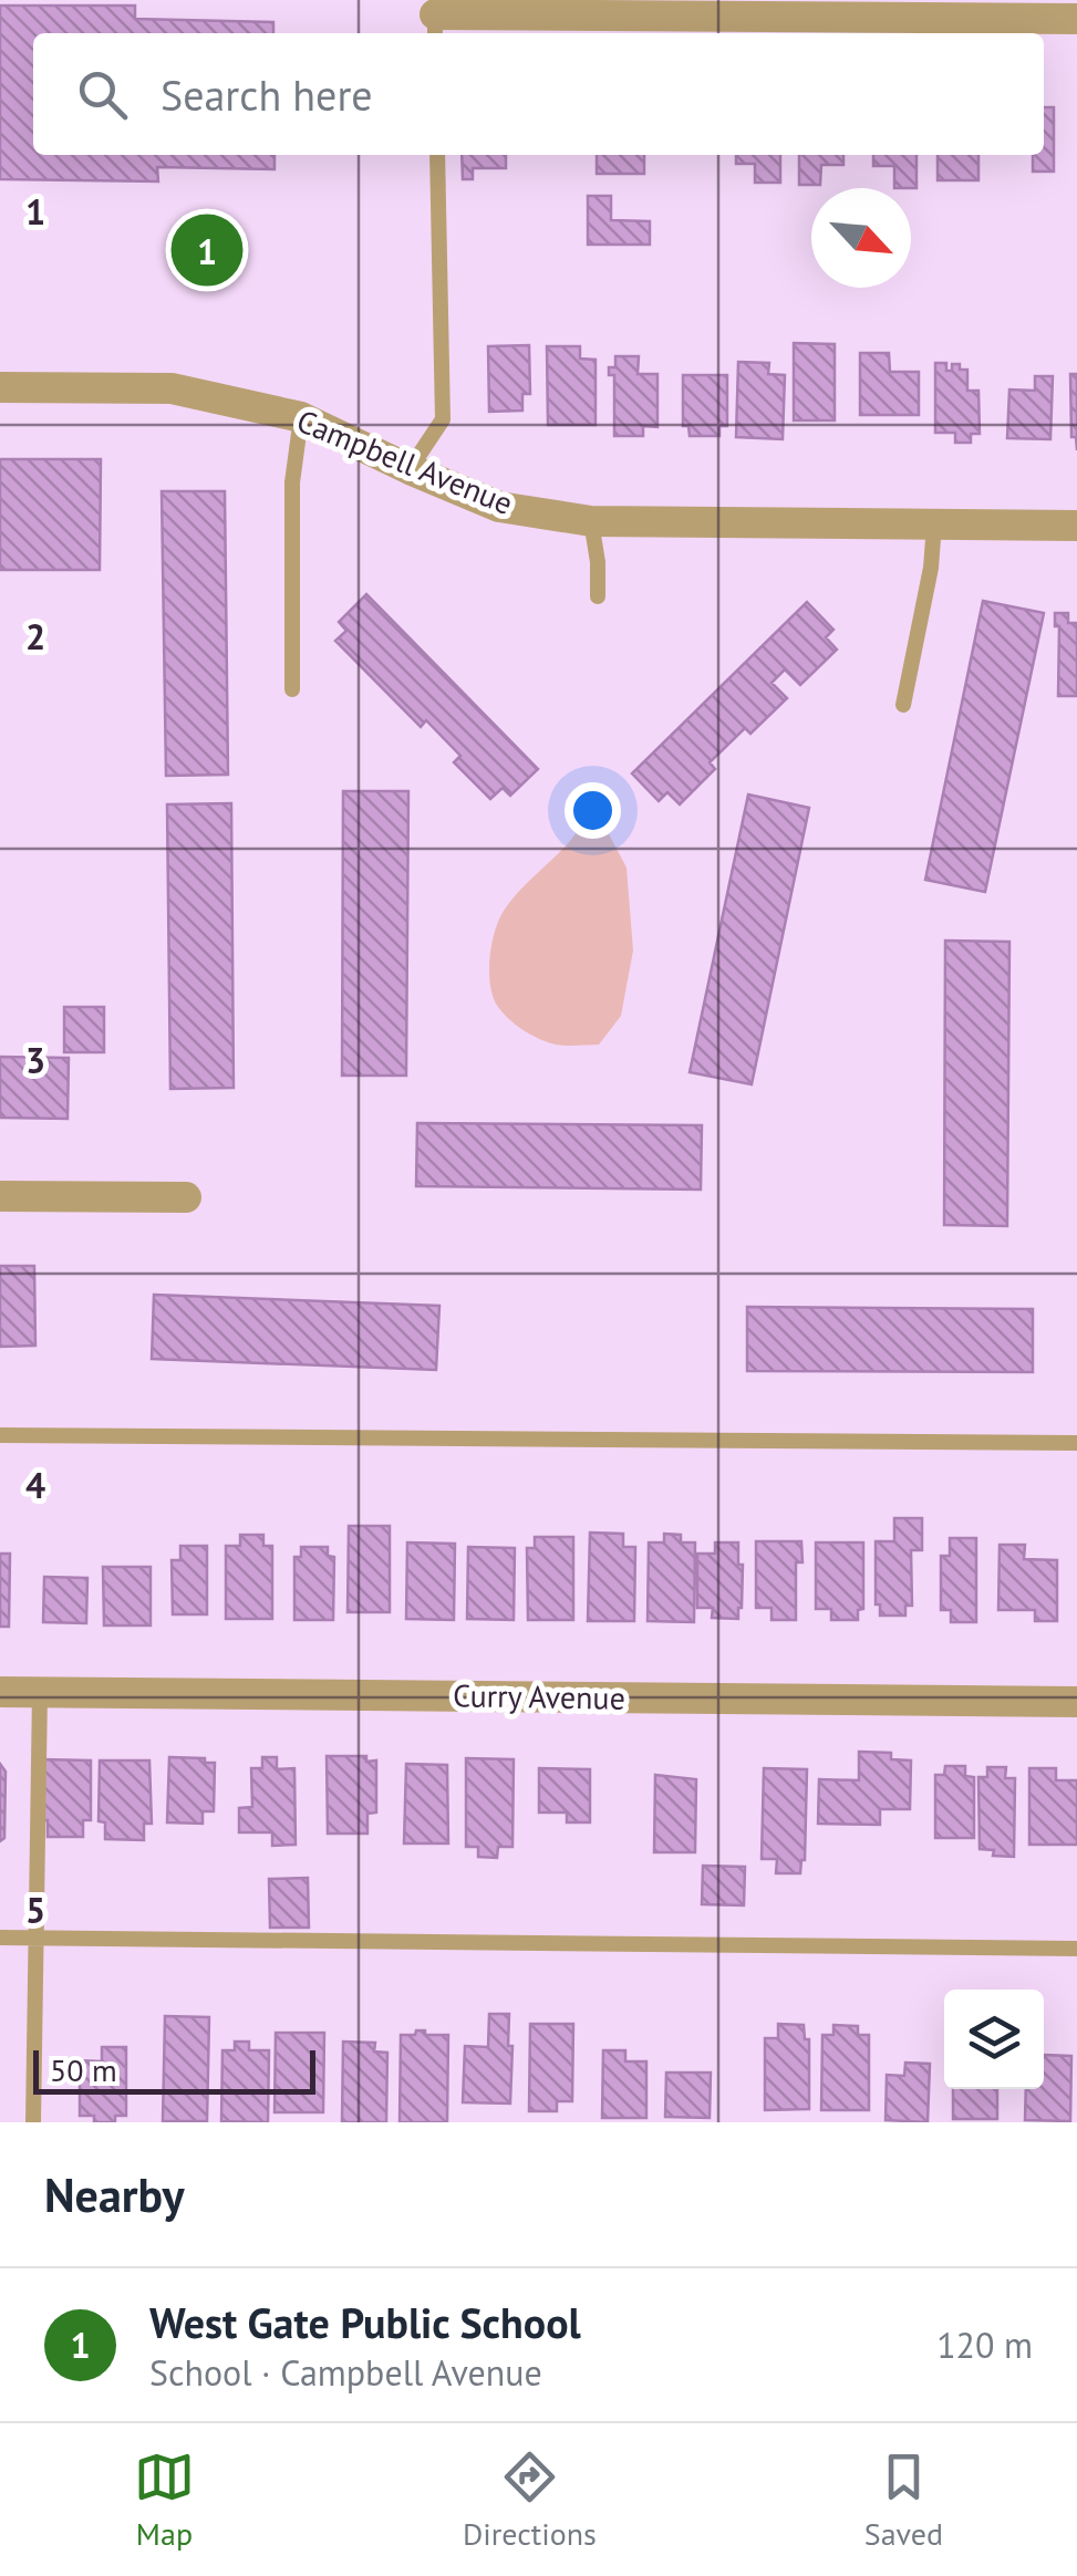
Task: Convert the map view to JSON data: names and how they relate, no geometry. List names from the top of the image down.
{
  "streets": {
    "street": ["Campbell Avenue", "Curry Avenue"]
  },
  "scale_bar": "50 m",
  "north": "bottom right",
  "page": {
    "search": "Search here",
    "pins": "1",
    "scale": "50 m",
    "heading": "Nearby",
    "list": [
      {
        "mark": "1",
        "name": "West Gate Public School",
        "note": "School · Campbell Avenue",
        "value": "120 m"
      }
    ],
    "nav": ["Map", "Directions", "Saved"]
  },
  "grid": {
    "rows": [
      "1",
      "2",
      "3",
      "4",
      "5"
    ]
  }
}
